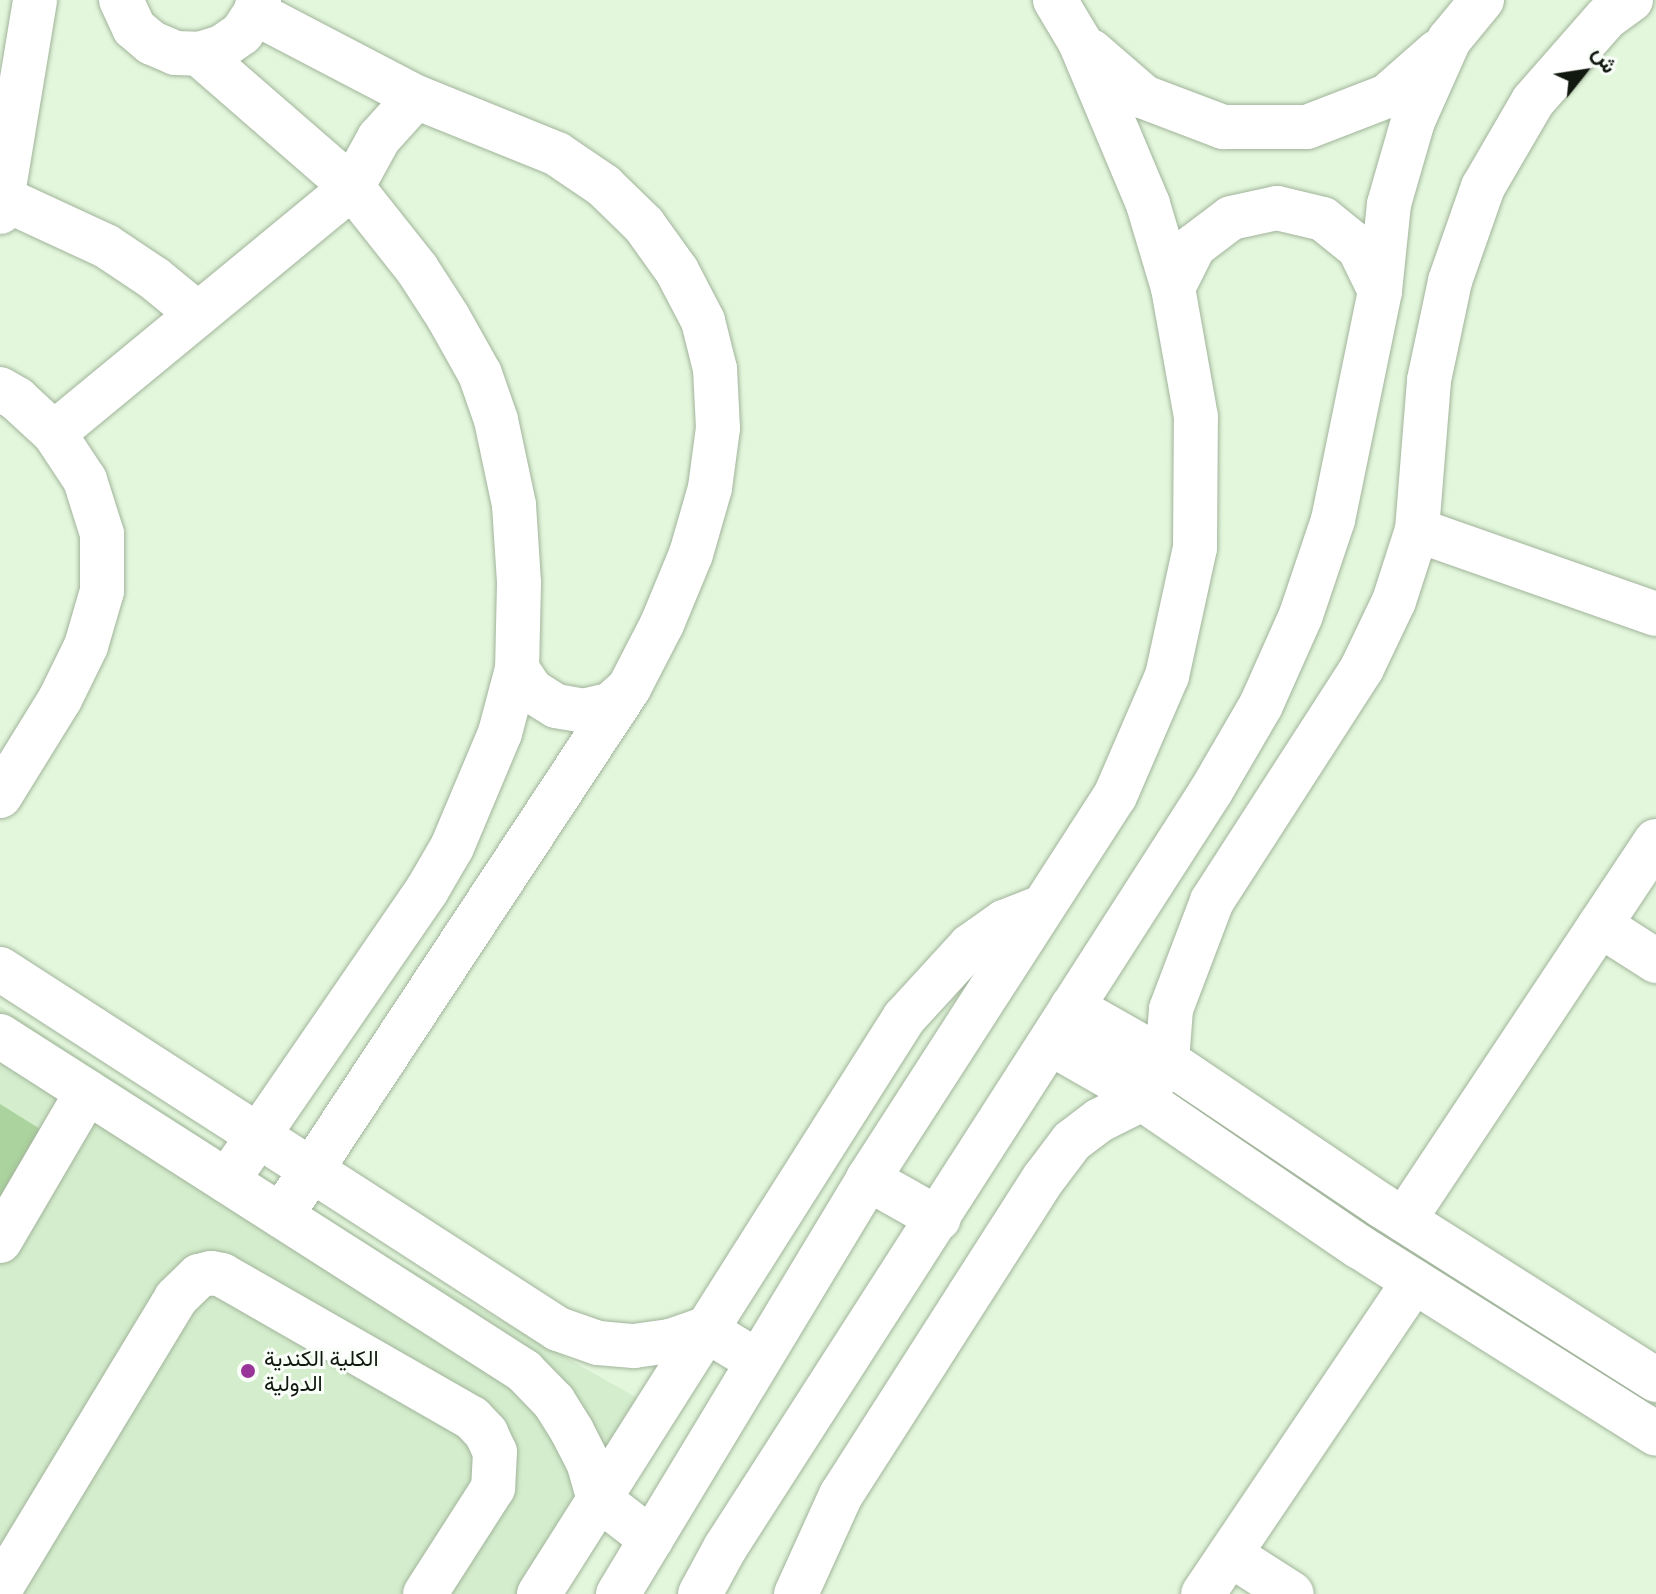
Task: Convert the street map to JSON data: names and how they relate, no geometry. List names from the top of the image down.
{
  "places": ["الكلية الكندية الدولية"],
  "north": "top right"
}
